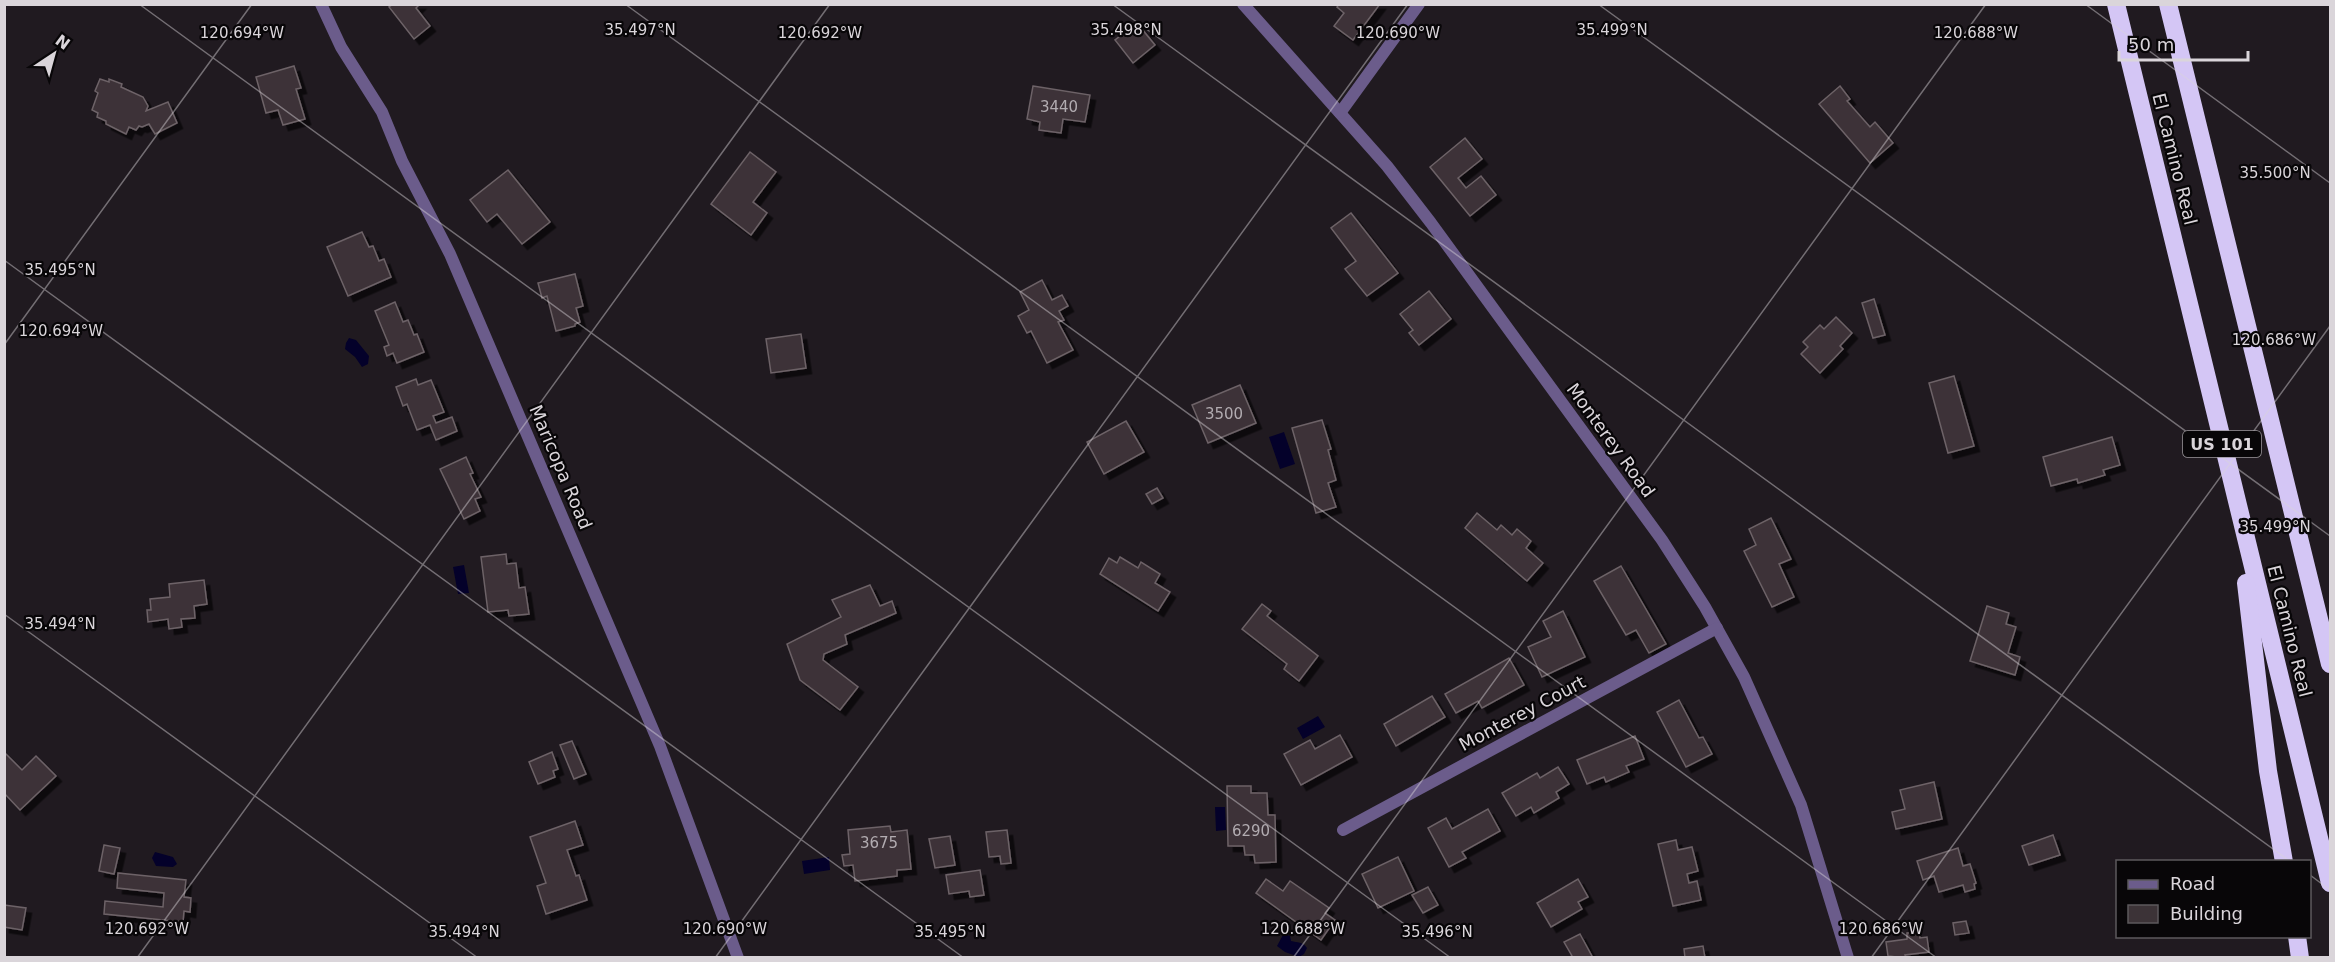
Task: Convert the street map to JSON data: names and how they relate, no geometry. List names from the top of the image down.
{
  "streets": {
    "highway": ["El Camino Real", "US 101"],
    "street": ["Monterey Road", "Maricopa Road", "Monterey Court"]
  },
  "crossings": [
    ["Monterey Road", "Monterey Court"]
  ],
  "house_numbers": [
    "3440",
    "3500",
    "6290",
    "3675"
  ],
  "legend": ["Road", "Building"],
  "scale_bar": "50 m",
  "north": "top right",
  "coordinates": [
    "35.497°N",
    "35.499°N",
    "35.498°N",
    "120.694°W",
    "120.692°W",
    "120.690°W",
    "120.688°W",
    "35.500°N",
    "35.495°N",
    "120.686°W",
    "35.494°N",
    "35.496°N"
  ]
}
